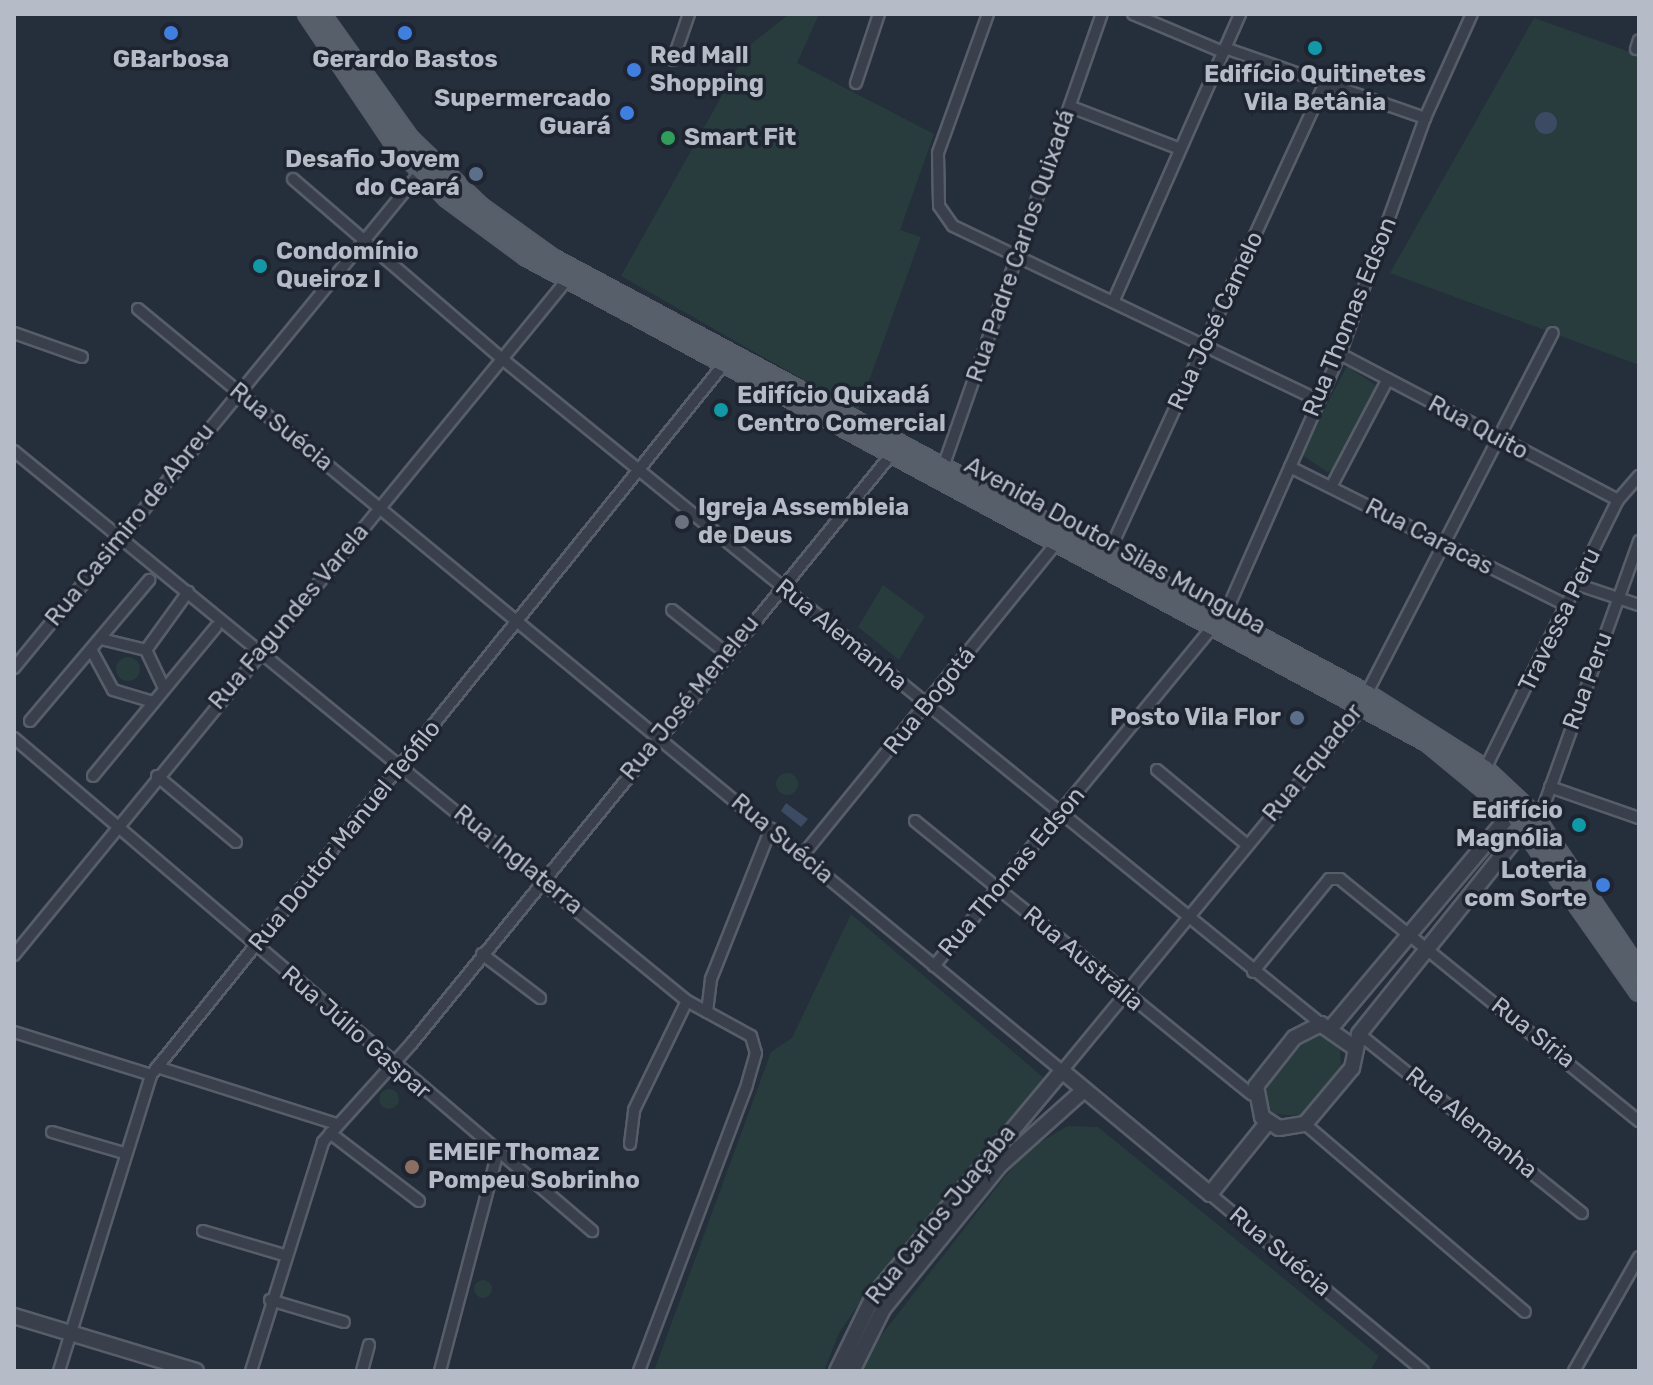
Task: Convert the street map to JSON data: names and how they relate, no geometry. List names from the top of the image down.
{
  "streets": {
    "main road": ["Avenida Doutor Silas Munguba"],
    "street": [
      "Rua Padre Carlos Quixadá",
      "Rua Thomas Edson",
      "Rua José Camelo",
      "Rua Suécia",
      "Rua Quito",
      "Rua Casimiro de Abreu",
      "Rua Caracas",
      "Rua Fagundes Varela",
      "Travessa Peru",
      "Rua Alemanha",
      "Rua Peru",
      "Rua José Meneleu",
      "Rua Bogotá",
      "Rua Equador",
      "Rua Doutor Manuel Teófilo",
      "Rua Inglaterra",
      "Rua Austrália",
      "Rua Júlio Gaspar",
      "Rua Síria",
      "Rua Carlos Juaçaba"
    ]
  },
  "crossings": [
    ["Rua Padre Carlos Quixadá", "Avenida Doutor Silas Munguba"],
    ["Rua Thomas Edson", "Rua Suécia"],
    ["Rua Thomas Edson", "Rua Quito"],
    ["Rua Thomas Edson", "Rua Caracas"],
    ["Rua Thomas Edson", "Avenida Doutor Silas Munguba"],
    ["Rua Thomas Edson", "Rua Alemanha"],
    ["Rua Thomas Edson", "Rua Austrália"],
    ["Rua José Camelo", "Avenida Doutor Silas Munguba"],
    ["Rua Suécia", "Rua Casimiro de Abreu"],
    ["Rua Suécia", "Rua Fagundes Varela"],
    ["Rua Suécia", "Rua José Meneleu"],
    ["Rua Suécia", "Rua Bogotá"],
    ["Rua Suécia", "Rua Equador"],
    ["Rua Suécia", "Rua Doutor Manuel Teófilo"],
    ["Rua Suécia", "Rua Carlos Juaçaba"],
    ["Rua Quito", "Travessa Peru"],
    ["Rua Quito", "Rua Equador"],
    ["Rua Casimiro de Abreu", "Avenida Doutor Silas Munguba"],
    ["Rua Casimiro de Abreu", "Rua Alemanha"],
    ["Rua Casimiro de Abreu", "Rua Inglaterra"],
    ["Rua Caracas", "Travessa Peru"],
    ["Rua Caracas", "Rua Equador"],
    ["Avenida Doutor Silas Munguba", "Rua Fagundes Varela"],
    ["Avenida Doutor Silas Munguba", "Travessa Peru"],
    ["Avenida Doutor Silas Munguba", "Rua Peru"],
    ["Avenida Doutor Silas Munguba", "Rua José Meneleu"],
    ["Avenida Doutor Silas Munguba", "Rua Bogotá"],
    ["Avenida Doutor Silas Munguba", "Rua Equador"],
    ["Avenida Doutor Silas Munguba", "Rua Doutor Manuel Teófilo"],
    ["Rua Fagundes Varela", "Rua Alemanha"],
    ["Rua Fagundes Varela", "Rua Inglaterra"],
    ["Rua Fagundes Varela", "Rua Júlio Gaspar"],
    ["Rua Alemanha", "Rua Peru"],
    ["Rua Alemanha", "Rua José Meneleu"],
    ["Rua Alemanha", "Rua Bogotá"],
    ["Rua Alemanha", "Rua Equador"],
    ["Rua Alemanha", "Rua Doutor Manuel Teófilo"],
    ["Rua Peru", "Rua Síria"],
    ["Rua José Meneleu", "Rua Inglaterra"],
    ["Rua José Meneleu", "Rua Júlio Gaspar"],
    ["Rua Equador", "Rua Austrália"],
    ["Rua Equador", "Rua Carlos Juaçaba"],
    ["Rua Doutor Manuel Teófilo", "Rua Inglaterra"],
    ["Rua Doutor Manuel Teófilo", "Rua Júlio Gaspar"]
  ],
  "places": [
    "GBarbosa",
    "Gerardo Bastos",
    "Edifício Quitinetes Vila Betânia",
    "Red Mall Shopping",
    "Supermercado Guará",
    "Smart Fit",
    "Desafio Jovem do Ceará",
    "Condomínio Queiroz I",
    "Edifício Quixadá Centro Comercial",
    "Igreja Assembleia de Deus",
    "Posto Vila Flor",
    "Edifício Magnólia",
    "Loteria com Sorte",
    "EMEIF Thomaz Pompeu Sobrinho"
  ]
}
